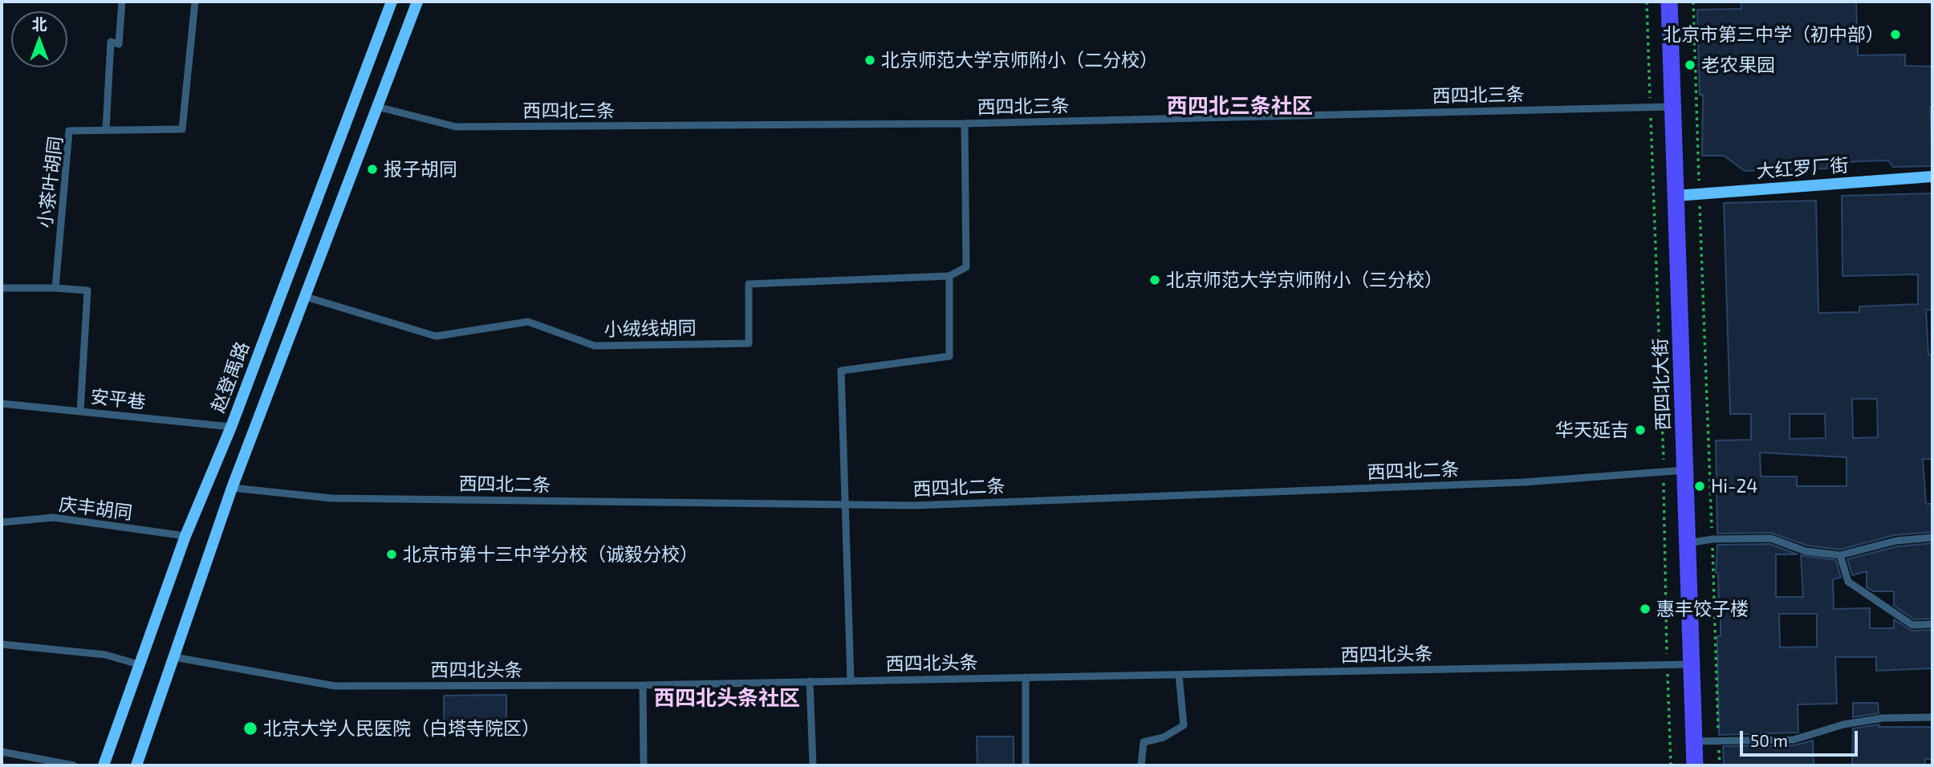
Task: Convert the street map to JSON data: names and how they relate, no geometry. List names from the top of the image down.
{
  "streets": {
    "main road": ["大红罗厂街", "赵登禹路", "西四北大街"],
    "lane": [
      "西四北三条",
      "小茶叶胡同",
      "小绒线胡同",
      "安平巷",
      "西四北二条",
      "庆丰胡同",
      "西四北头条"
    ]
  },
  "crossings": [
    ["西四北三条", "西四北大街"],
    ["大红罗厂街", "西四北大街"],
    ["赵登禹路", "安平巷"],
    ["赵登禹路", "庆丰胡同"],
    ["西四北大街", "西四北二条"],
    ["西四北大街", "西四北头条"]
  ],
  "districts": ["西四北三条社区", "西四北头条社区"],
  "places": [
    "北京市第三中学（初中部）",
    "北京师范大学京师附小（二分校）",
    "老农果园",
    "报子胡同",
    "北京师范大学京师附小（三分校）",
    "华天延吉",
    "Hi-24",
    "北京市第十三中学分校（诚毅分校）",
    "惠丰饺子楼",
    "北京大学人民医院（白塔寺院区）"
  ],
  "scale_bar": "50 m",
  "north": "top"
}
